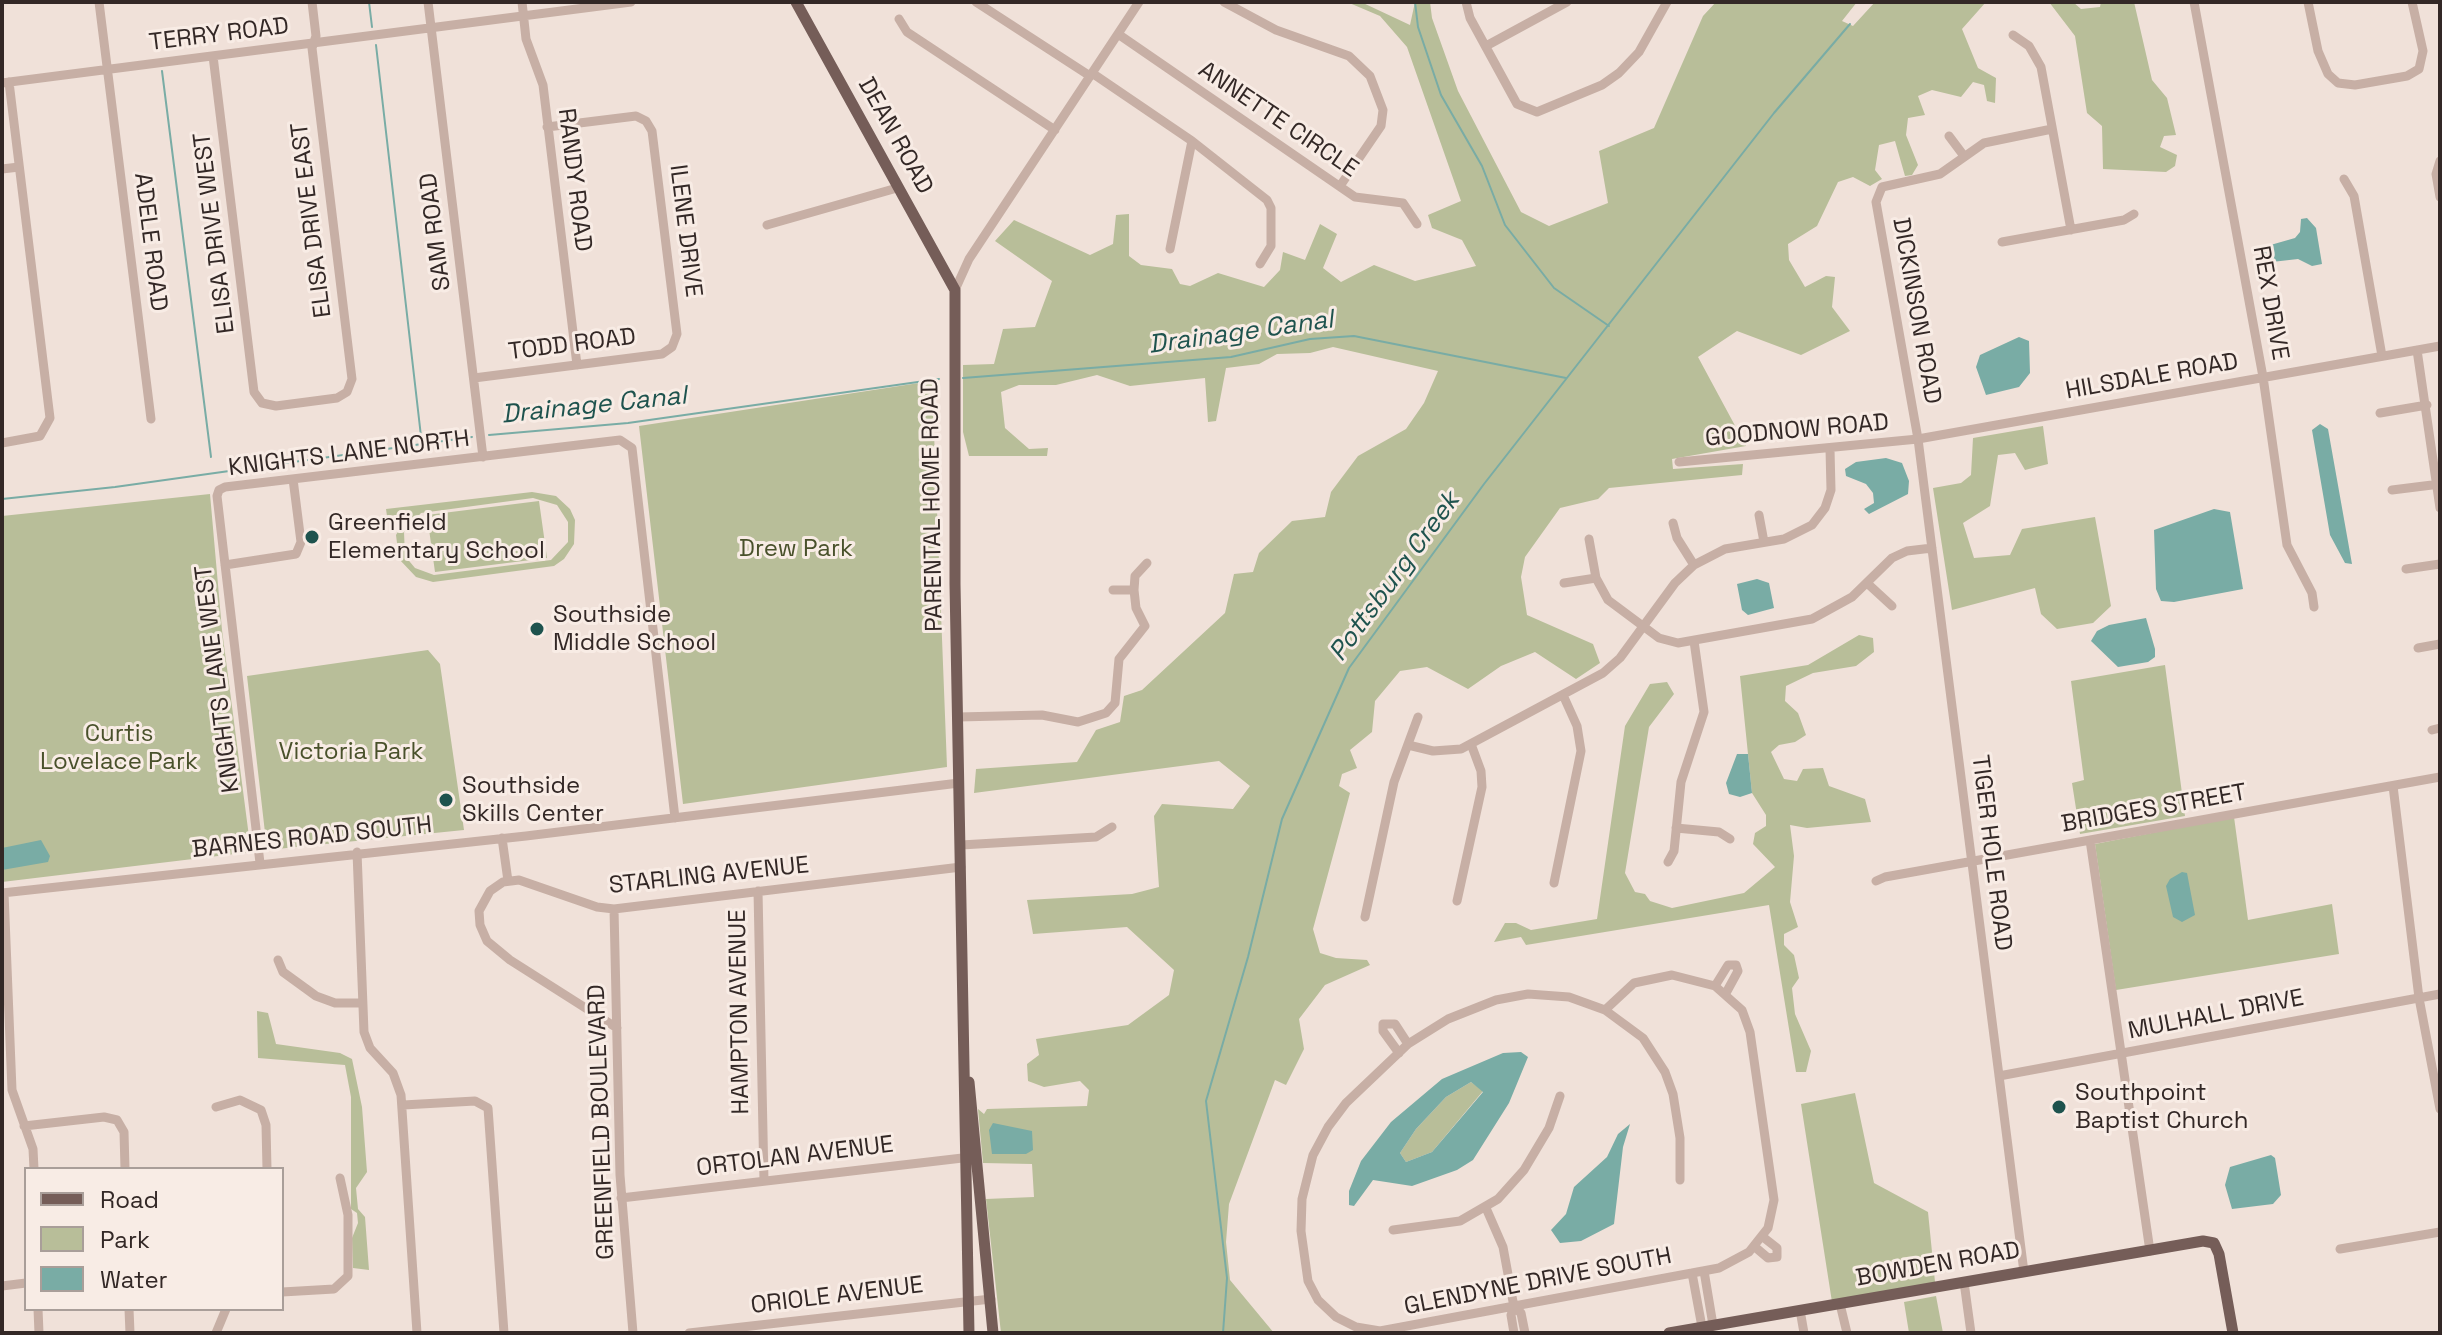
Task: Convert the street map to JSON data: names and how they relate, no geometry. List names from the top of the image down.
{
  "streets": {
    "main road": ["DEAN ROAD", "PARENTAL HOME ROAD", "BOWDEN ROAD"],
    "street": [
      "TERRY ROAD",
      "ANNETTE CIRCLE",
      "RANDY ROAD",
      "ELISA DRIVE EAST",
      "ILENE DRIVE",
      "SAM ROAD",
      "ELISA DRIVE WEST",
      "ADELE ROAD",
      "REX DRIVE",
      "DICKINSON ROAD",
      "TODD ROAD",
      "HILSDALE ROAD",
      "GOODNOW ROAD",
      "KNIGHTS LANE NORTH",
      "KNIGHTS LANE WEST",
      "BRIDGES STREET",
      "BARNES ROAD SOUTH",
      "TIGER HOLE ROAD",
      "STARLING AVENUE",
      "HAMPTON AVENUE",
      "MULHALL DRIVE",
      "GREENFIELD BOULEVARD",
      "ORTOLAN AVENUE",
      "GLENDYNE DRIVE SOUTH",
      "ORIOLE AVENUE"
    ]
  },
  "crossings": [
    ["TERRY ROAD", "RANDY ROAD"],
    ["TERRY ROAD", "ELISA DRIVE EAST"],
    ["TERRY ROAD", "SAM ROAD"],
    ["TERRY ROAD", "ELISA DRIVE WEST"],
    ["TERRY ROAD", "ADELE ROAD"],
    ["ANNETTE CIRCLE", "PARENTAL HOME ROAD"],
    ["DEAN ROAD", "PARENTAL HOME ROAD"],
    ["RANDY ROAD", "ILENE DRIVE"],
    ["RANDY ROAD", "TODD ROAD"],
    ["ELISA DRIVE EAST", "ELISA DRIVE WEST"],
    ["ILENE DRIVE", "TODD ROAD"],
    ["SAM ROAD", "TODD ROAD"],
    ["SAM ROAD", "KNIGHTS LANE NORTH"],
    ["REX DRIVE", "HILSDALE ROAD"],
    ["DICKINSON ROAD", "HILSDALE ROAD"],
    ["DICKINSON ROAD", "GOODNOW ROAD"],
    ["DICKINSON ROAD", "TIGER HOLE ROAD"],
    ["HILSDALE ROAD", "GOODNOW ROAD"],
    ["HILSDALE ROAD", "TIGER HOLE ROAD"],
    ["GOODNOW ROAD", "TIGER HOLE ROAD"],
    ["KNIGHTS LANE NORTH", "KNIGHTS LANE WEST"],
    ["KNIGHTS LANE NORTH", "BARNES ROAD SOUTH"],
    ["PARENTAL HOME ROAD", "BARNES ROAD SOUTH"],
    ["PARENTAL HOME ROAD", "STARLING AVENUE"],
    ["PARENTAL HOME ROAD", "ORTOLAN AVENUE"],
    ["PARENTAL HOME ROAD", "ORIOLE AVENUE"],
    ["KNIGHTS LANE WEST", "BARNES ROAD SOUTH"],
    ["BRIDGES STREET", "TIGER HOLE ROAD"],
    ["TIGER HOLE ROAD", "MULHALL DRIVE"],
    ["TIGER HOLE ROAD", "BOWDEN ROAD"],
    ["STARLING AVENUE", "HAMPTON AVENUE"],
    ["STARLING AVENUE", "GREENFIELD BOULEVARD"],
    ["HAMPTON AVENUE", "ORTOLAN AVENUE"],
    ["GREENFIELD BOULEVARD", "ORTOLAN AVENUE"]
  ],
  "water": ["Drainage Canal", "Pottsburg Creek"],
  "parks": ["Drew Park", "Curtis Lovelace Park", "Victoria Park"],
  "places": [
    "Greenfield Elementary School",
    "Southside Middle School",
    "Southside Skills Center",
    "Southpoint Baptist Church"
  ],
  "legend": ["Road", "Park", "Water"]
}
